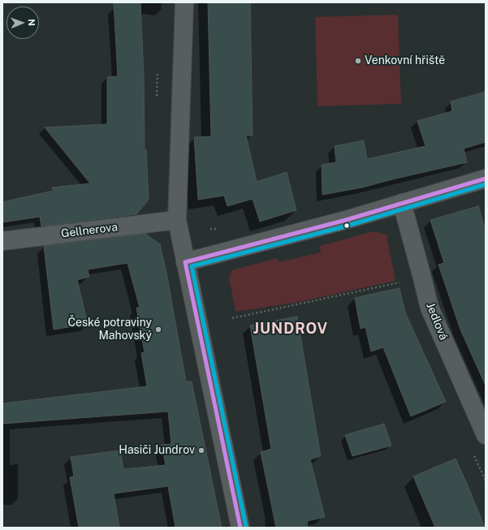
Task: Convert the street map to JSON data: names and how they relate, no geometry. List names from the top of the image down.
{
  "streets": {
    "street": ["Gellnerova", "Jedlová"]
  },
  "districts": ["JUNDROV"],
  "places": ["Venkovní hřiště", "České potraviny Mahovský", "Hasiči Jundrov"],
  "north": "right"
}
